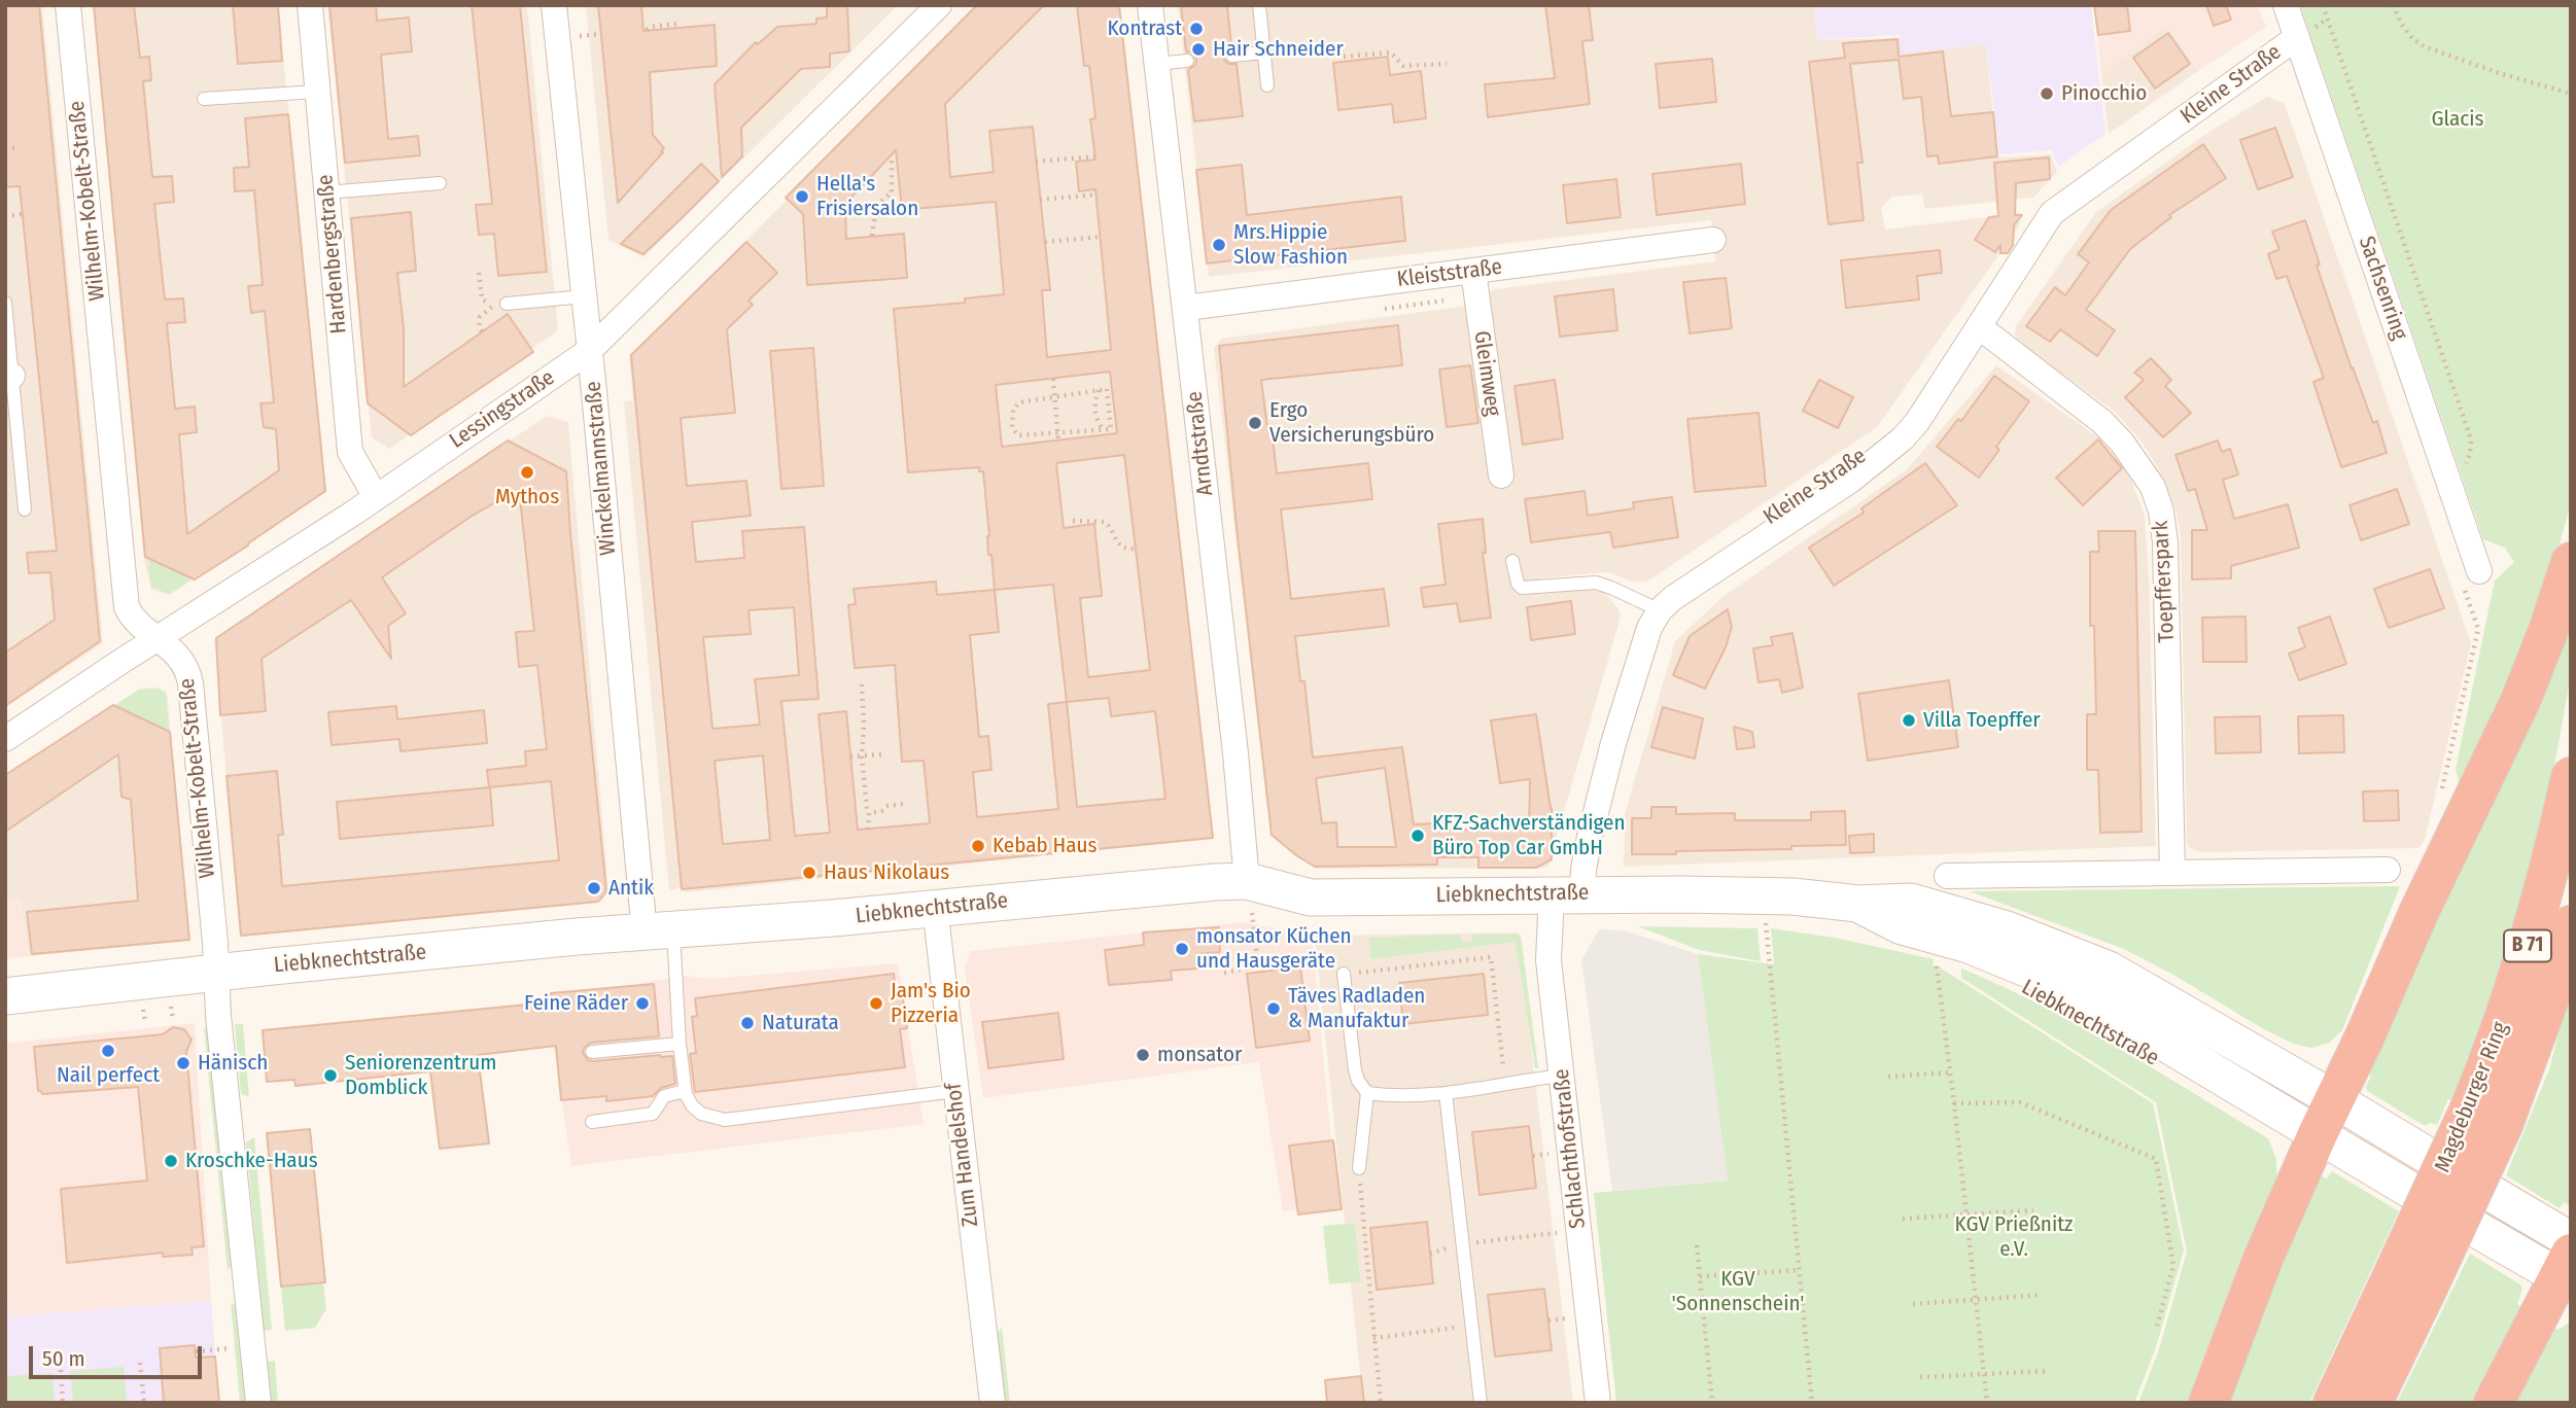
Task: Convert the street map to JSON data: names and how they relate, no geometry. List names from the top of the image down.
{
  "streets": {
    "highway": ["B 71", "Magdeburger Ring"],
    "main road": ["Liebknechtstraße"],
    "street": [
      "Kleine Straße",
      "Wilhelm-Kobelt-Straße",
      "Hardenbergstraße",
      "Kleiststraße",
      "Sachsenring",
      "Gleimweg",
      "Lessingstraße",
      "Arndtstraße",
      "Winckelmannstraße",
      "Toepfferspark",
      "Schlachthofstraße",
      "Zum Handelshof"
    ]
  },
  "crossings": [
    ["Kleine Straße", "Sachsenring"],
    ["Kleine Straße", "Toepfferspark"],
    ["Kleine Straße", "Liebknechtstraße"],
    ["Kleine Straße", "Schlachthofstraße"],
    ["Wilhelm-Kobelt-Straße", "Lessingstraße"],
    ["Wilhelm-Kobelt-Straße", "Liebknechtstraße"],
    ["Hardenbergstraße", "Lessingstraße"],
    ["Kleiststraße", "Gleimweg"],
    ["Kleiststraße", "Arndtstraße"],
    ["Lessingstraße", "Winckelmannstraße"],
    ["Arndtstraße", "Liebknechtstraße"],
    ["Winckelmannstraße", "Liebknechtstraße"],
    ["Liebknechtstraße", "Schlachthofstraße"],
    ["Liebknechtstraße", "Zum Handelshof"]
  ],
  "parks": ["Glacis", "KGV Prießnitz e.V.", "KGV 'Sonnenschein'"],
  "places": [
    "Kontrast",
    "Hair Schneider",
    "Pinocchio",
    "Hella's Frisiersalon",
    "Mrs.Hippie Slow Fashion",
    "Ergo Versicherungsbüro",
    "Mythos",
    "Villa Toepffer",
    "KFZ-Sachverständigen Büro Top Car GmbH",
    "Kebab Haus",
    "Haus Nikolaus",
    "Antik",
    "monsator Küchen und Hausgeräte",
    "Feine Räder",
    "Jam's Bio Pizzeria",
    "Täves Radladen & Manufaktur",
    "Naturata",
    "Nail perfect",
    "monsator",
    "Hänisch",
    "Seniorenzentrum Domblick",
    "Kroschke-Haus"
  ],
  "scale_bar": "50 m"
}
